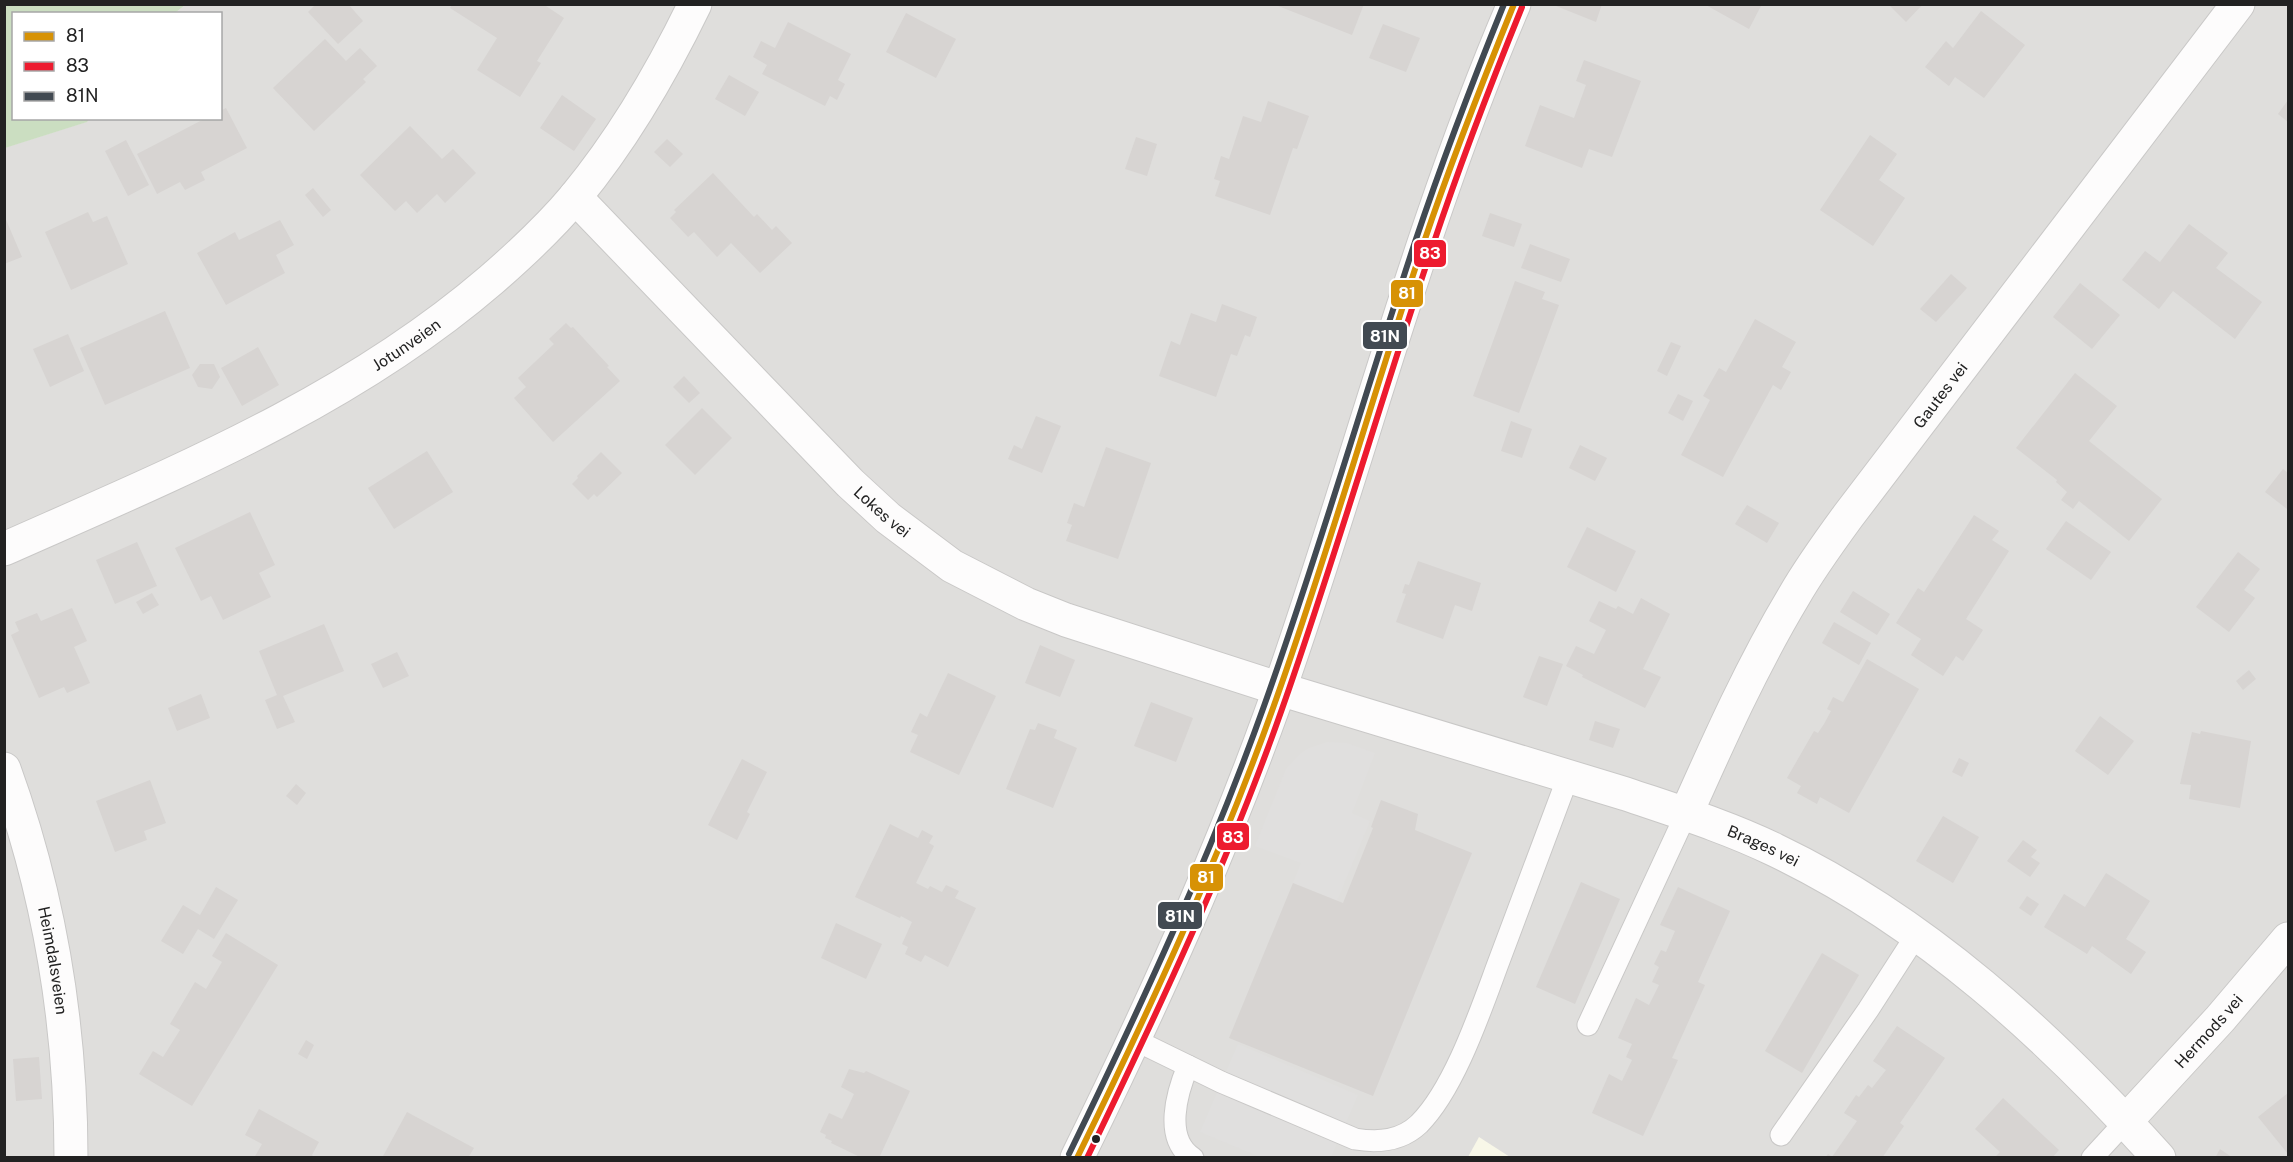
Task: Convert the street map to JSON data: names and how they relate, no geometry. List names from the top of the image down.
{
  "streets": {
    "street": [
      "Jotunveien",
      "Gautes vei",
      "Lokes vei",
      "Brages vei",
      "Heimdalsveien",
      "Hermods vei"
    ]
  },
  "crossings": [
    ["Jotunveien", "Lokes vei"],
    ["Gautes vei", "Brages vei"],
    ["Lokes vei", "Brages vei"],
    ["Brages vei", "Hermods vei"]
  ],
  "lines": ["transit line 81", "transit line 81N", "transit line 83"],
  "legend": ["81", "83", "81N"]
}
